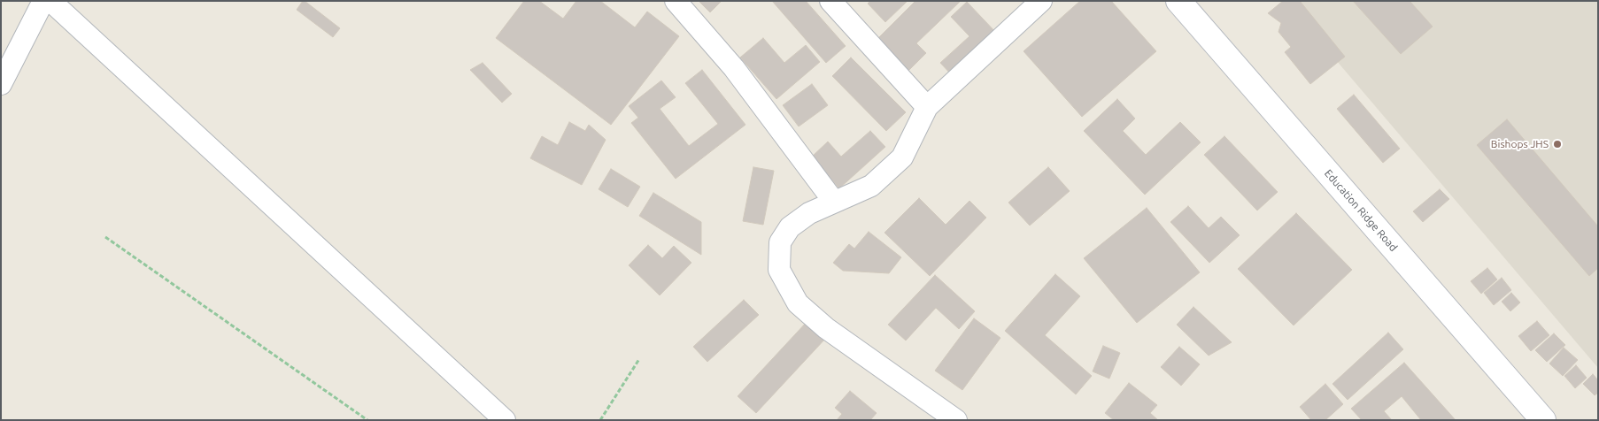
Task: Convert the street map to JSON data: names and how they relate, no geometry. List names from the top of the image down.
{
  "streets": {
    "main road": ["Education Ridge Road"]
  },
  "places": ["Bishops JHS"]
}
